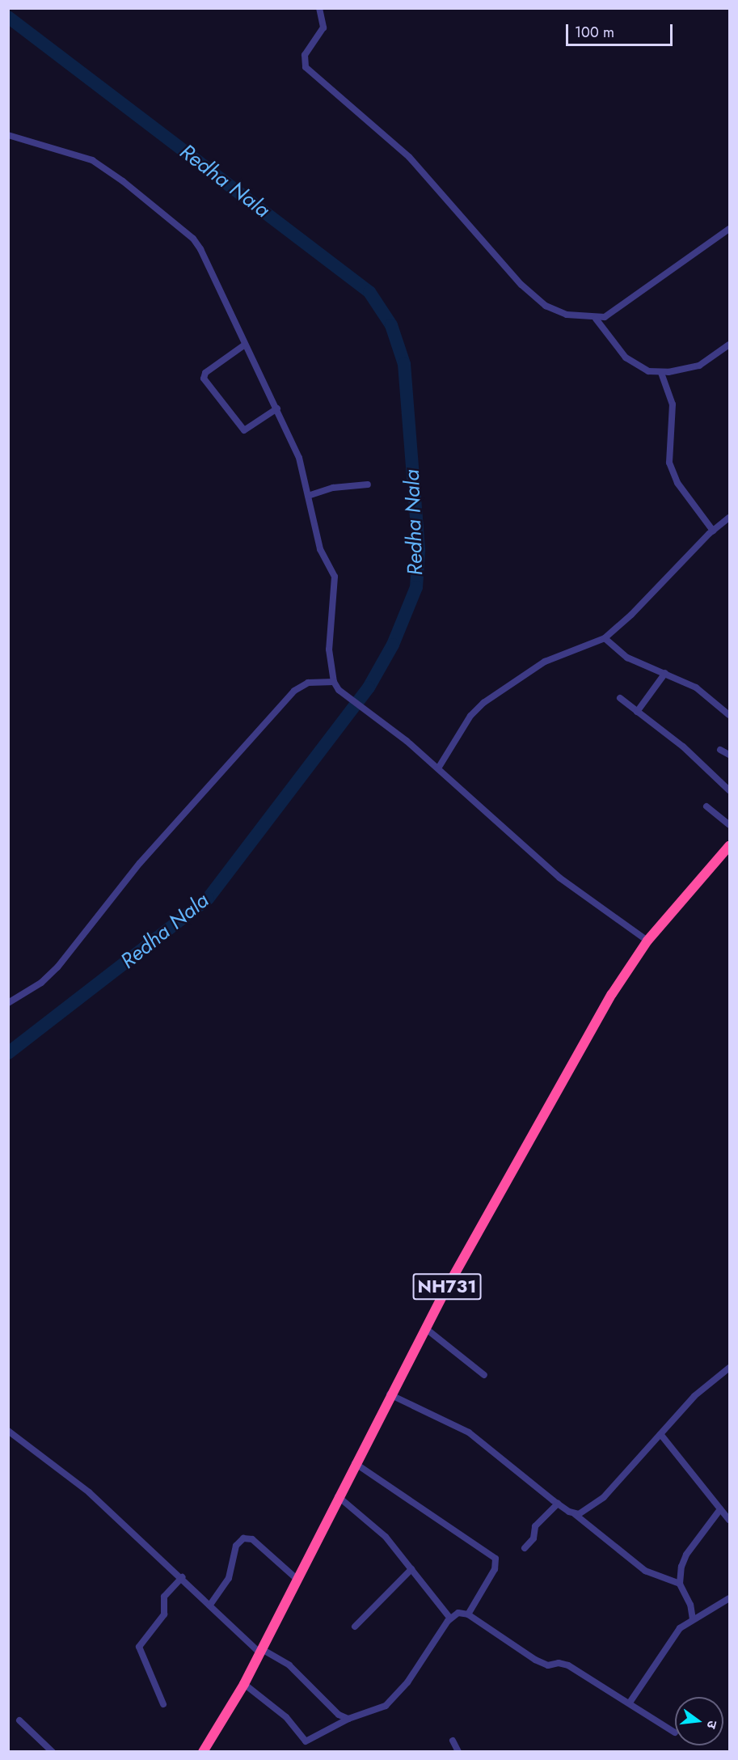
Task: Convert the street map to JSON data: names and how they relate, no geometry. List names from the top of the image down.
{
  "streets": {
    "highway": ["NH731"]
  },
  "water": ["Redha Nala"],
  "scale_bar": "100 m",
  "north": "right"
}
